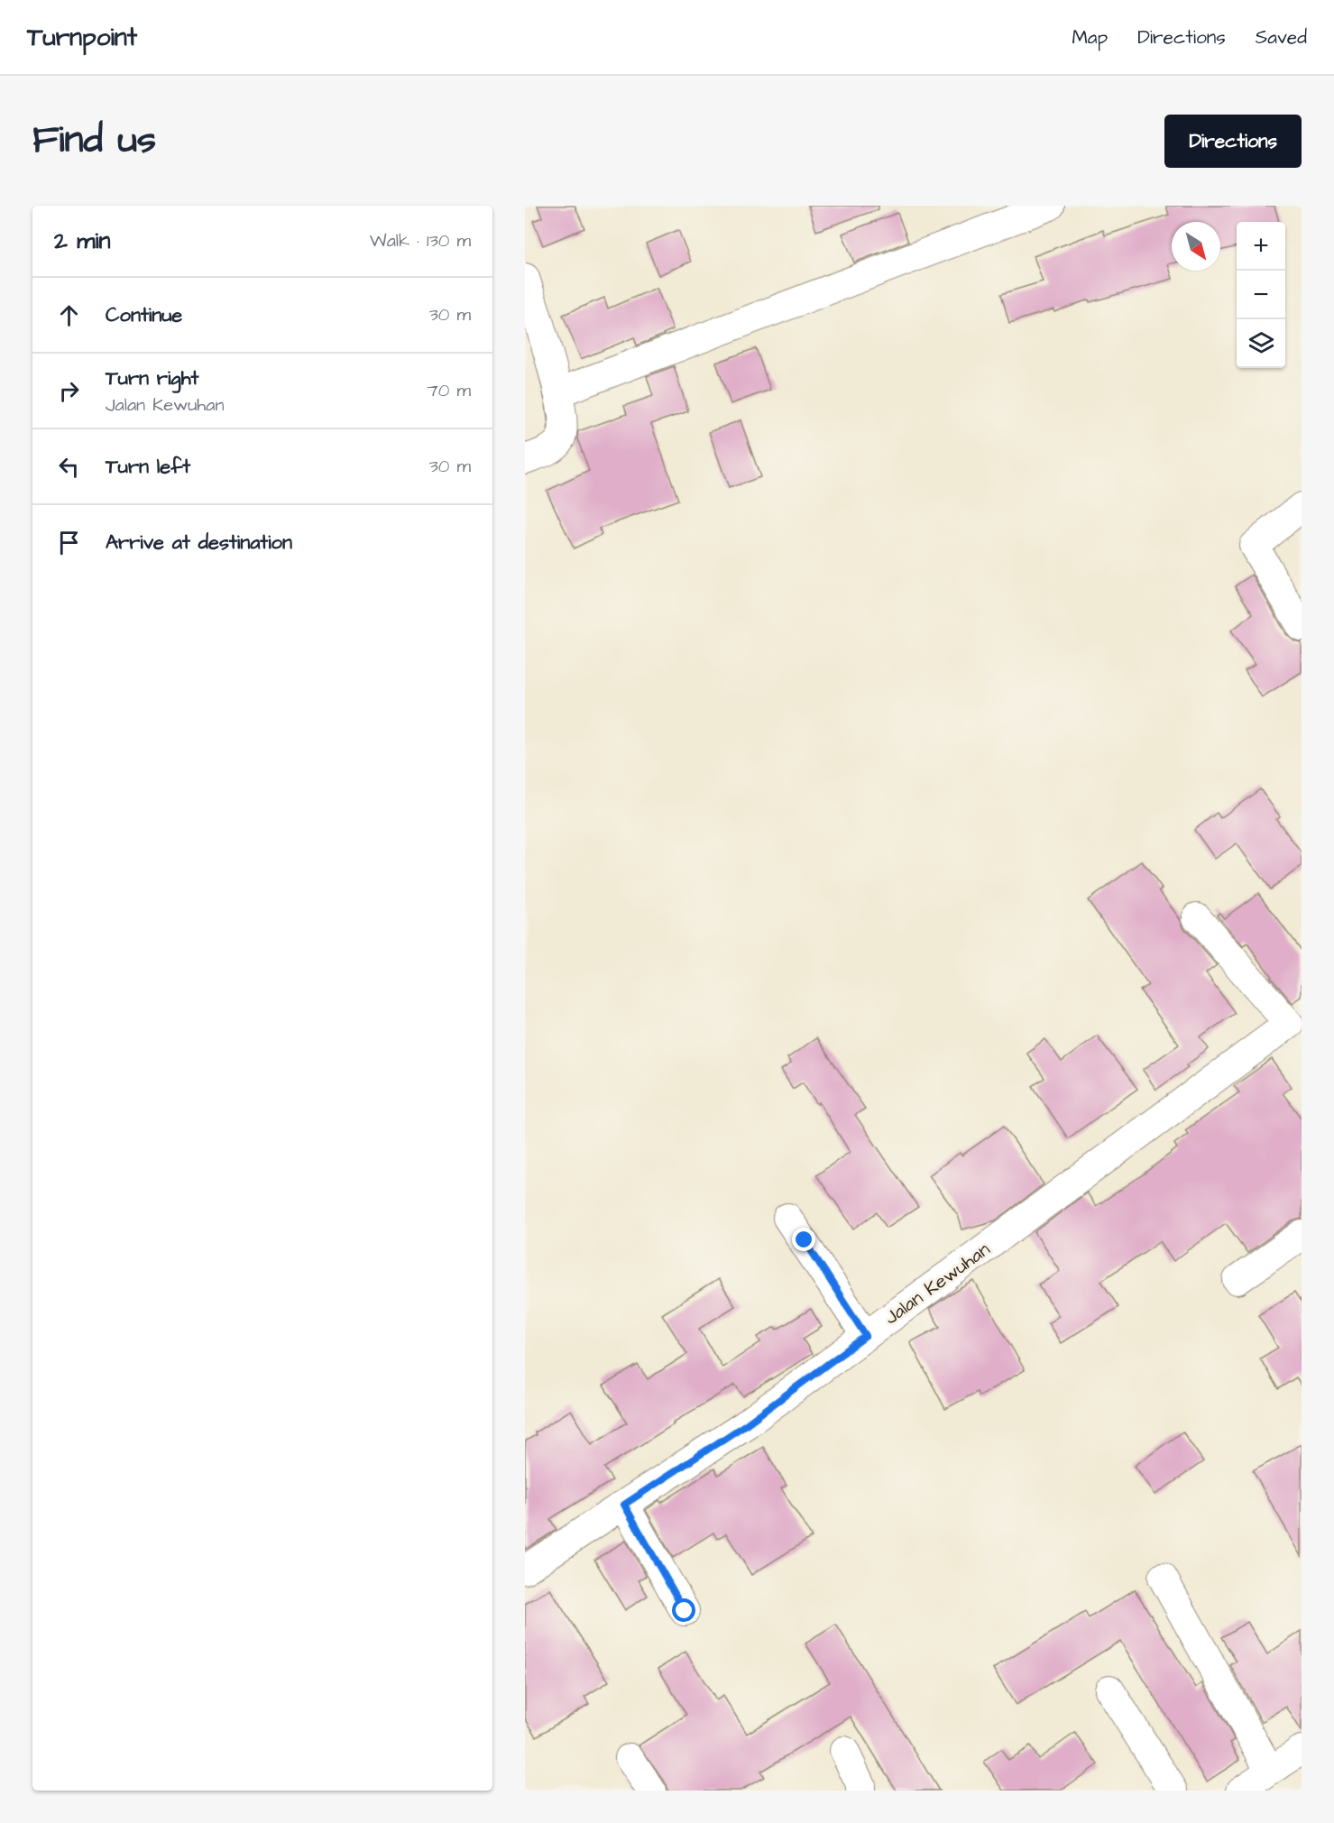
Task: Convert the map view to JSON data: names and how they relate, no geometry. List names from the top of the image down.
{
  "streets": {
    "street": ["Jalan Kewuhan"]
  },
  "north": "bottom right",
  "page": {
    "header": "Turnpoint",
    "nav": ["Map", "Directions", "Saved"],
    "title": "Find us",
    "buttons": "Directions",
    "heading": ["2 min", "Walk · 130 m"],
    "map_buttons": ["+", "−"],
    "list": [
      ["Continue", "30 m"],
      ["Turn right", "Jalan Kewuhan", "70 m"],
      ["Turn left", "30 m"],
      "Arrive at destination"
    ]
  }
}
